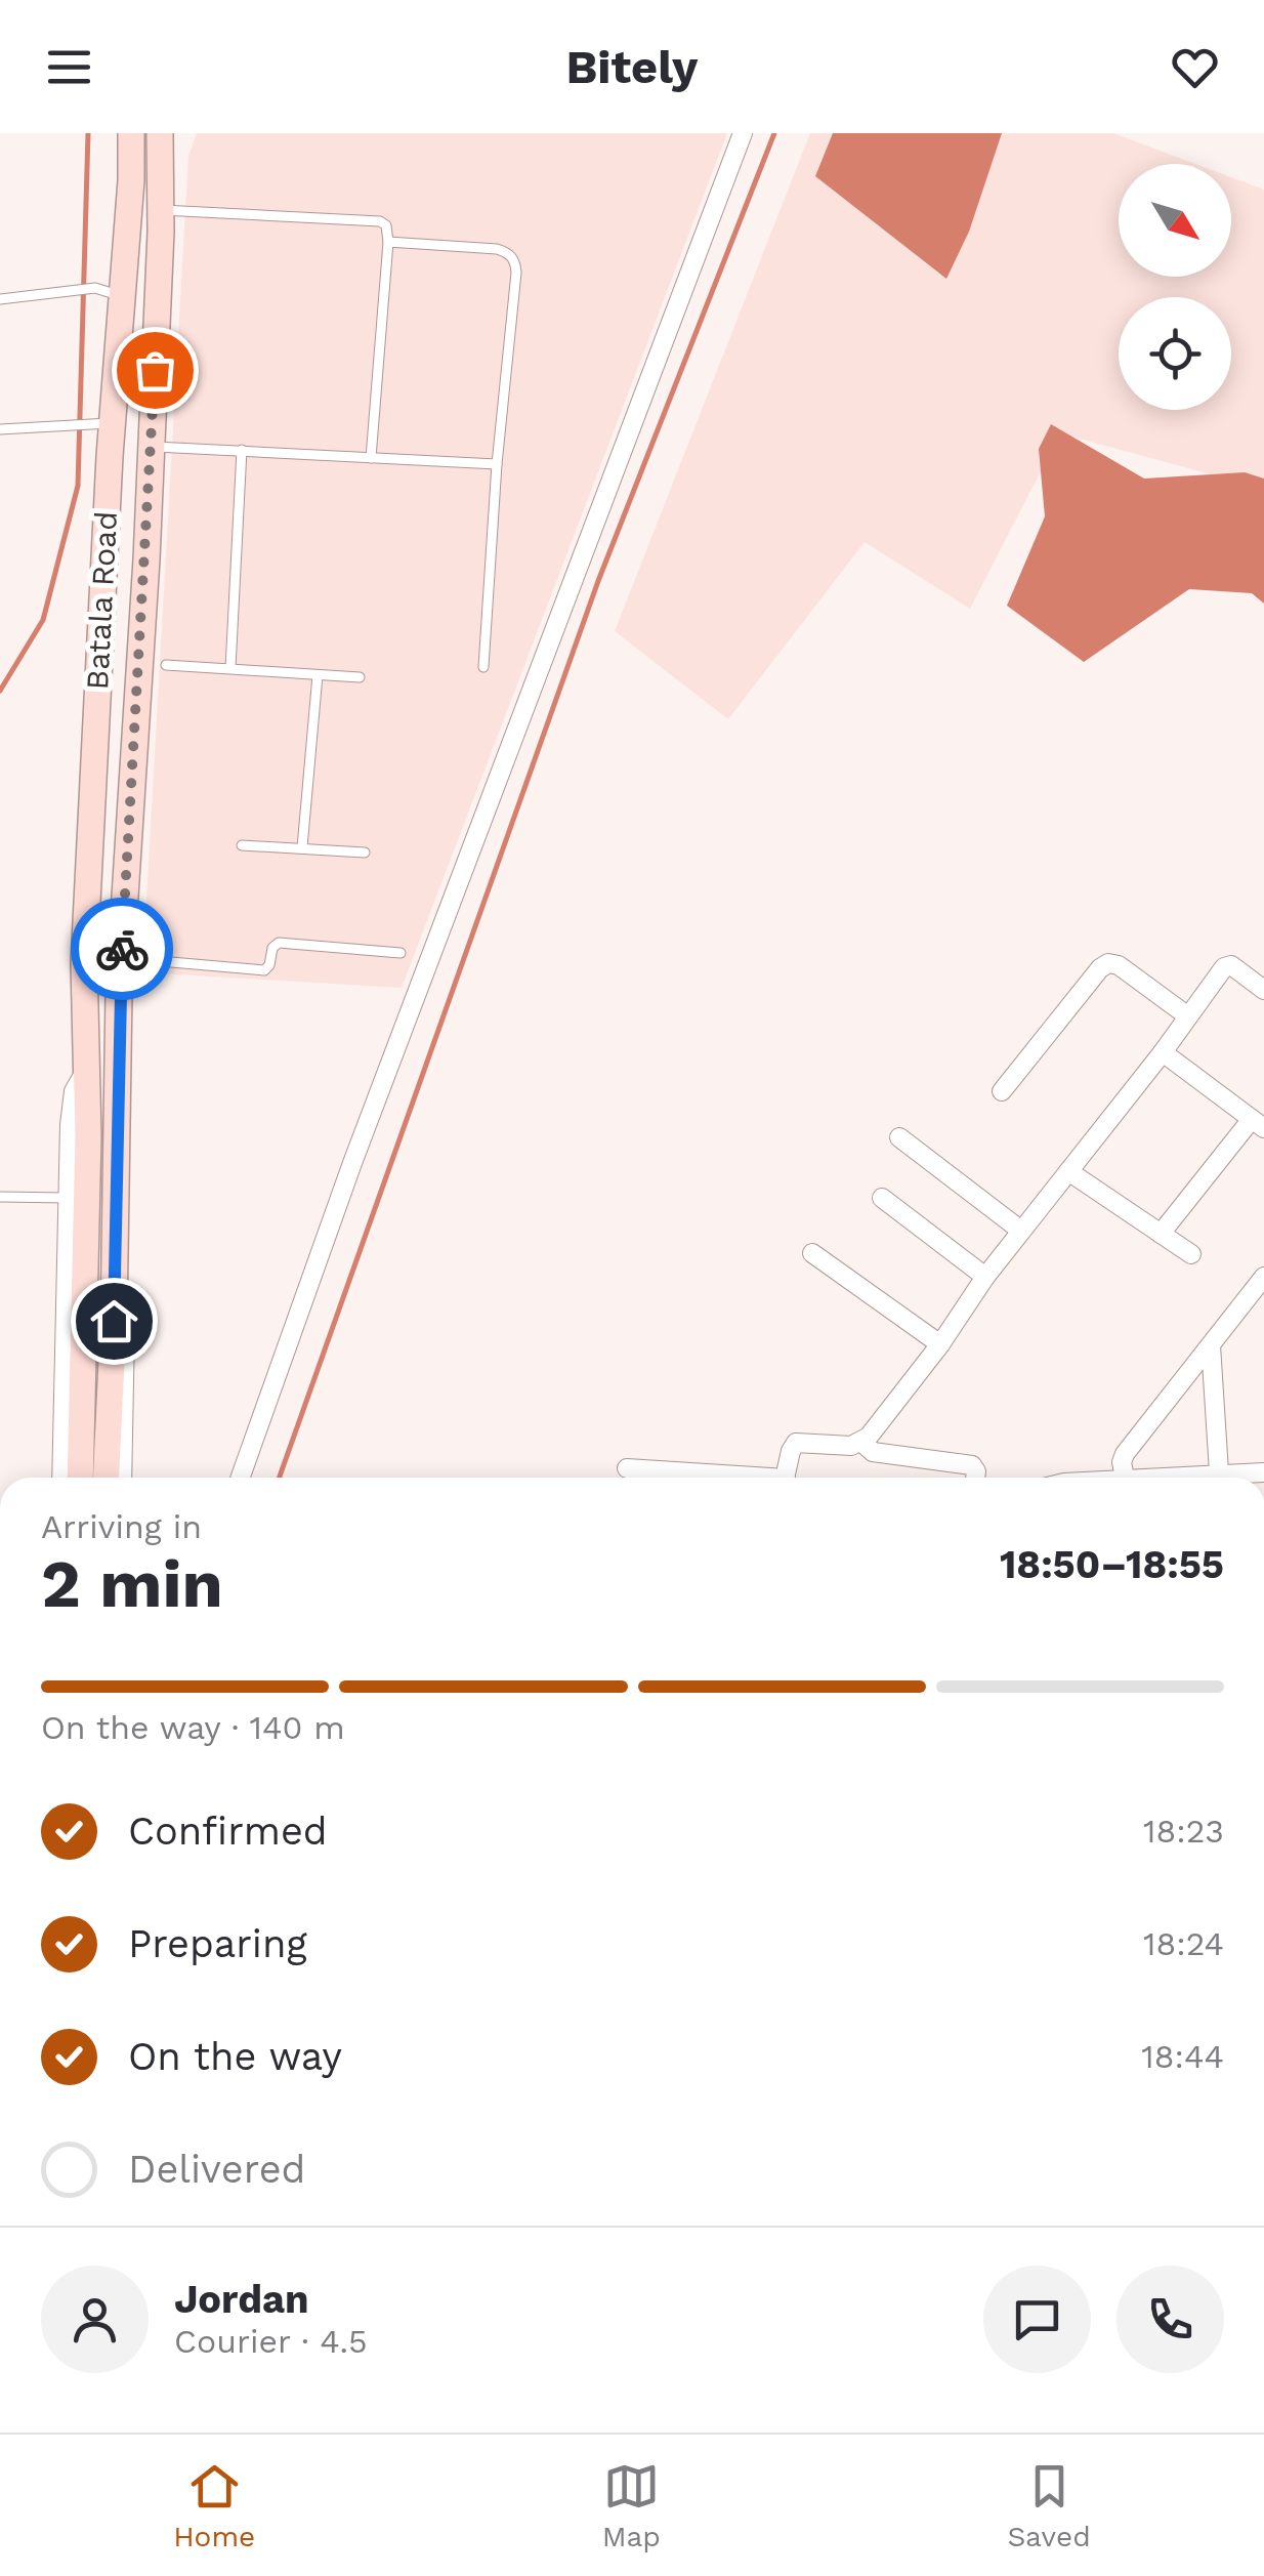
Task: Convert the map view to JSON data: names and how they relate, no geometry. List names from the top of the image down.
{
  "streets": {
    "main road": ["Batala Road"]
  },
  "north": "bottom right",
  "page": {
    "header": "Bitely",
    "heading": ["2 min", "Arriving in", "18:50–18:55"],
    "panel": ["Jordan", "Courier · 4.5"],
    "bar": "On the way · 140 m",
    "list": [
      ["Confirmed", "18:23"],
      ["Preparing", "18:24"],
      ["On the way", "18:44"],
      "Delivered"
    ],
    "tabs": ["Home", "Map", "Saved"]
  }
}
